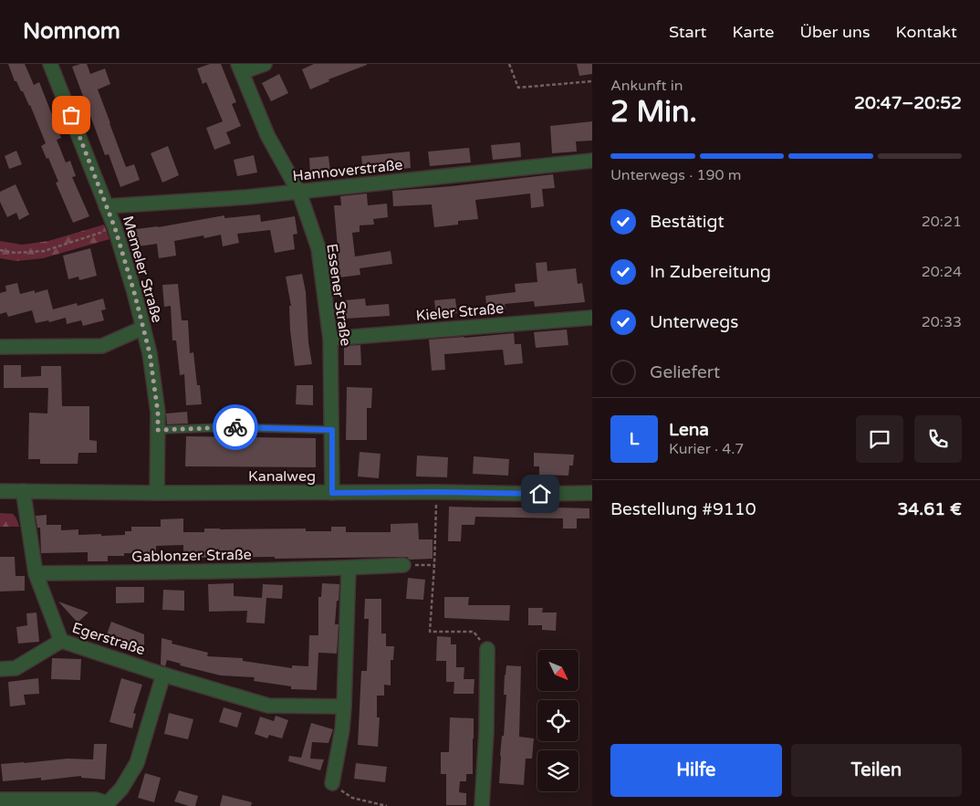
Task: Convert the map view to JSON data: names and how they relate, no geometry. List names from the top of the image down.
{
  "streets": {
    "street": [
      "Hannoverstraße",
      "Memeler Straße",
      "Essener Straße",
      "Kieler Straße",
      "Kanalweg",
      "Gablonzer Straße",
      "Egerstraße"
    ]
  },
  "crossings": [
    ["Hannoverstraße", "Memeler Straße"],
    ["Hannoverstraße", "Essener Straße"],
    ["Memeler Straße", "Kanalweg"],
    ["Essener Straße", "Kieler Straße"],
    ["Essener Straße", "Kanalweg"],
    ["Kanalweg", "Egerstraße"],
    ["Gablonzer Straße", "Egerstraße"]
  ],
  "north": "bottom right",
  "page": {
    "header": "Nomnom",
    "nav": [
      "Start",
      "Karte",
      "Über uns",
      "Kontakt"
    ],
    "heading": ["2 Min.", "Ankunft in", "20:47–20:52"],
    "panel": [
      "Lena",
      "Kurier · 4.7",
      "Bestellung #9110",
      "34.61 €"
    ],
    "bar": "Unterwegs · 190 m",
    "list": [
      ["Bestätigt", "20:21"],
      ["In Zubereitung", "20:24"],
      ["Unterwegs", "20:33"],
      "Geliefert"
    ],
    "round": "L",
    "buttons": ["Hilfe", "Teilen"]
  }
}
